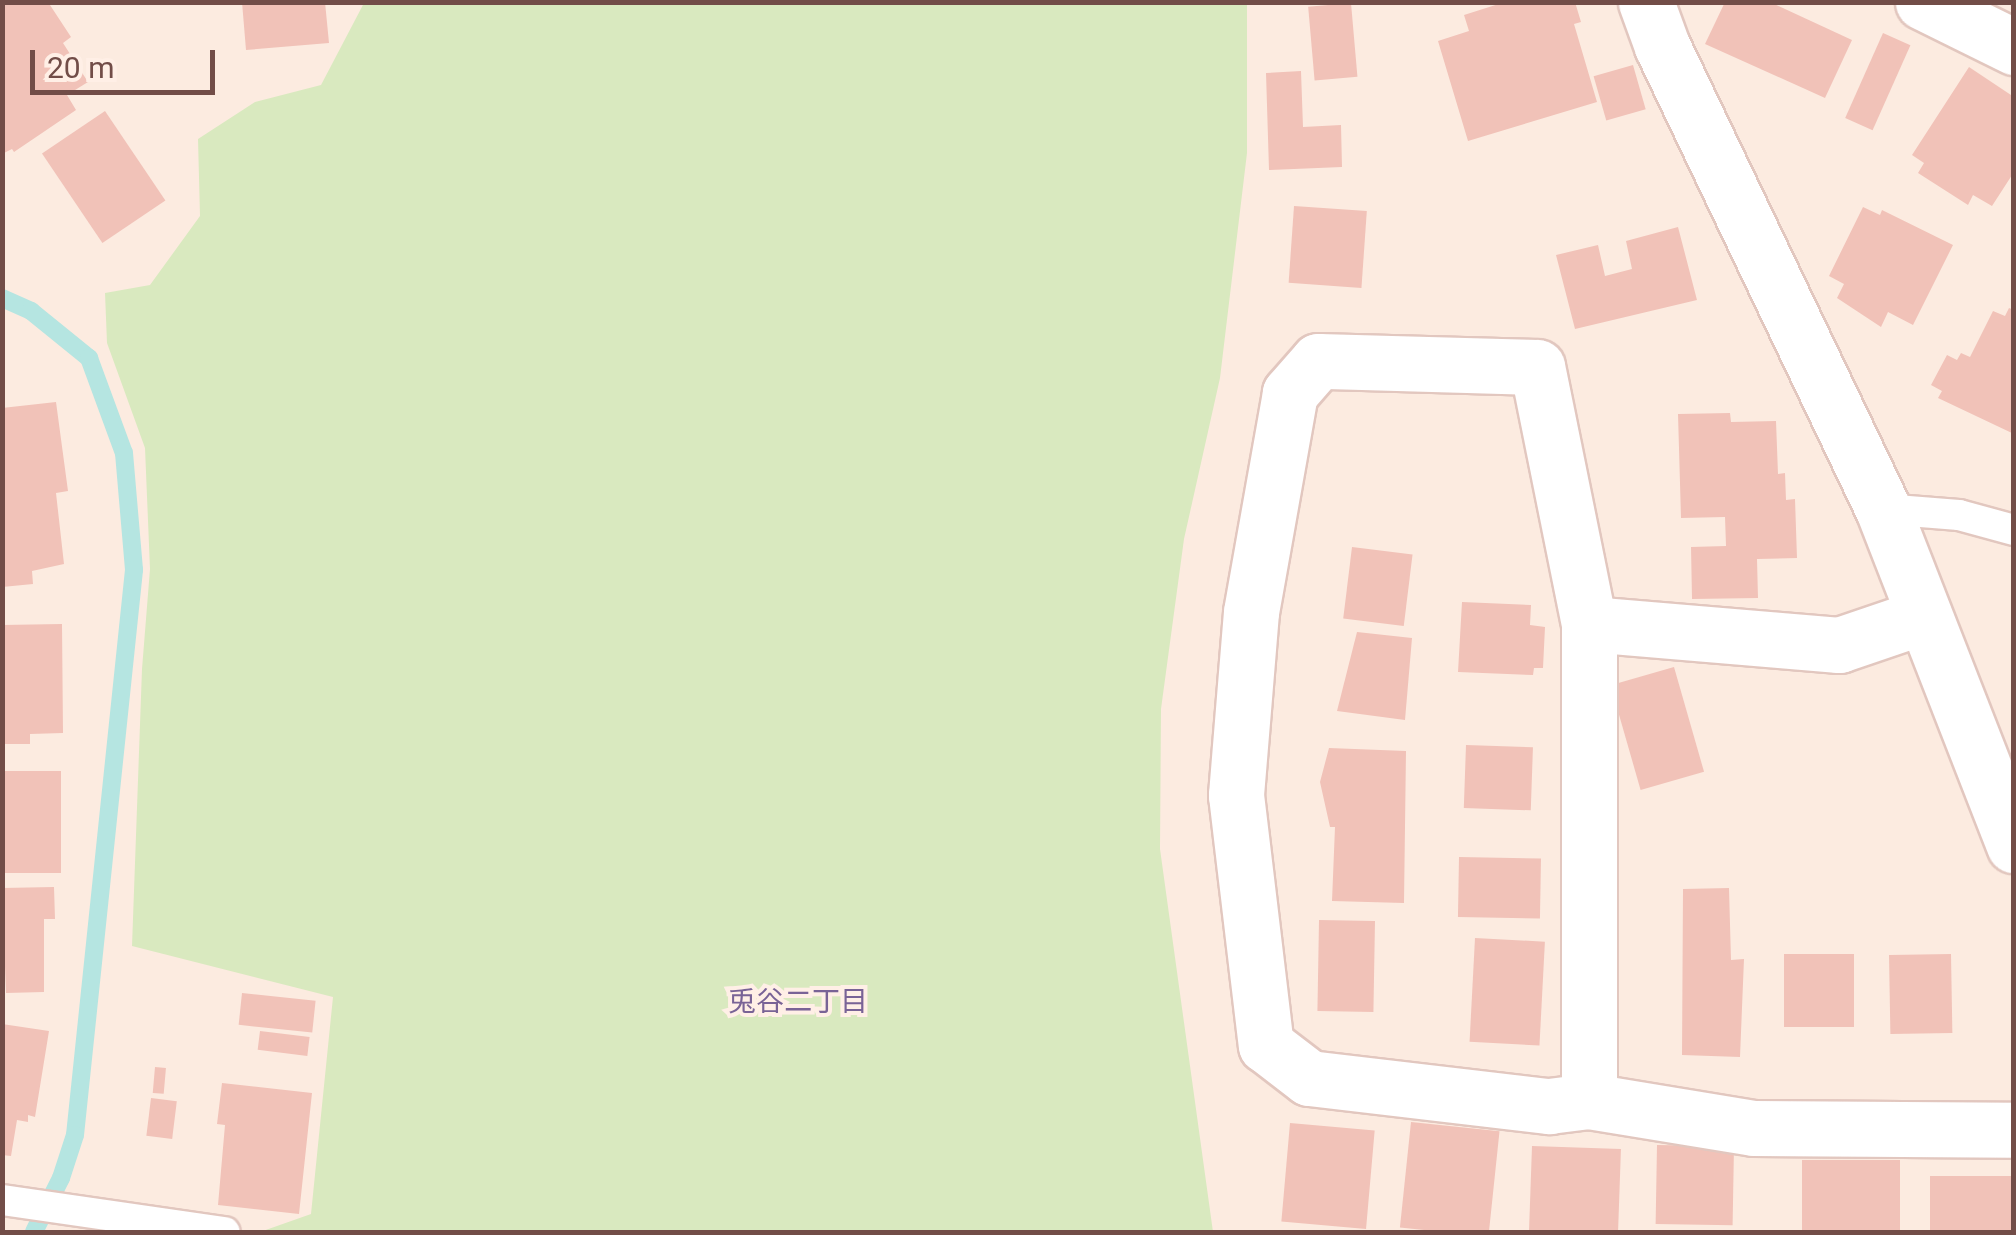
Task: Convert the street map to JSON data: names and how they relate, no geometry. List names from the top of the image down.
{
  "districts": ["兎谷二丁目"],
  "scale_bar": "20 m"
}
